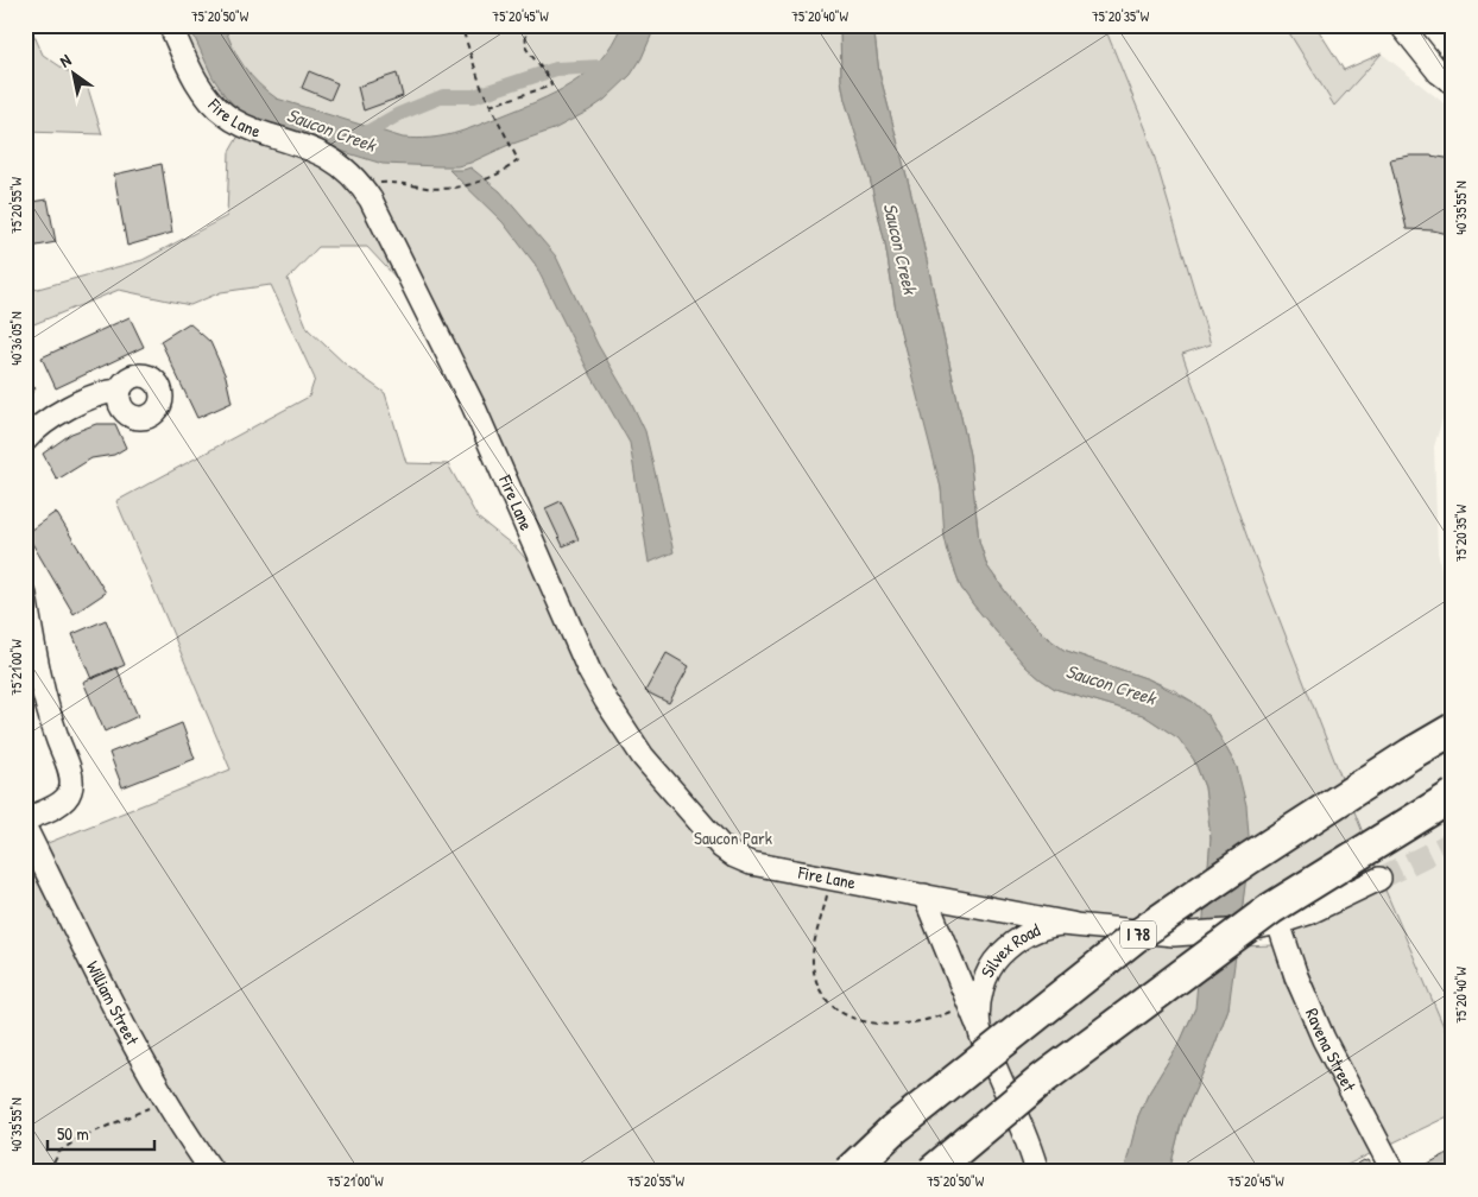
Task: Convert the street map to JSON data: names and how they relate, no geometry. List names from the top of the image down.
{
  "streets": {
    "highway": ["I 78"],
    "street": [
      "Fire Lane",
      "Silvex Road",
      "William Street",
      "Ravena Street"
    ]
  },
  "crossings": [
    ["Fire Lane", "Silvex Road"],
    ["Silvex Road", "Ravena Street"]
  ],
  "water": ["Saucon Creek"],
  "parks": ["Saucon Park"],
  "scale_bar": "50 m",
  "north": "top left",
  "coordinates": [
    "75°20'50\"W",
    "75°20'45\"W",
    "75°20'40\"W",
    "75°20'35\"W",
    "75°20'55\"W",
    "40°35'55\"N",
    "40°36'05\"N",
    "75°21'00\"W"
  ]
}
